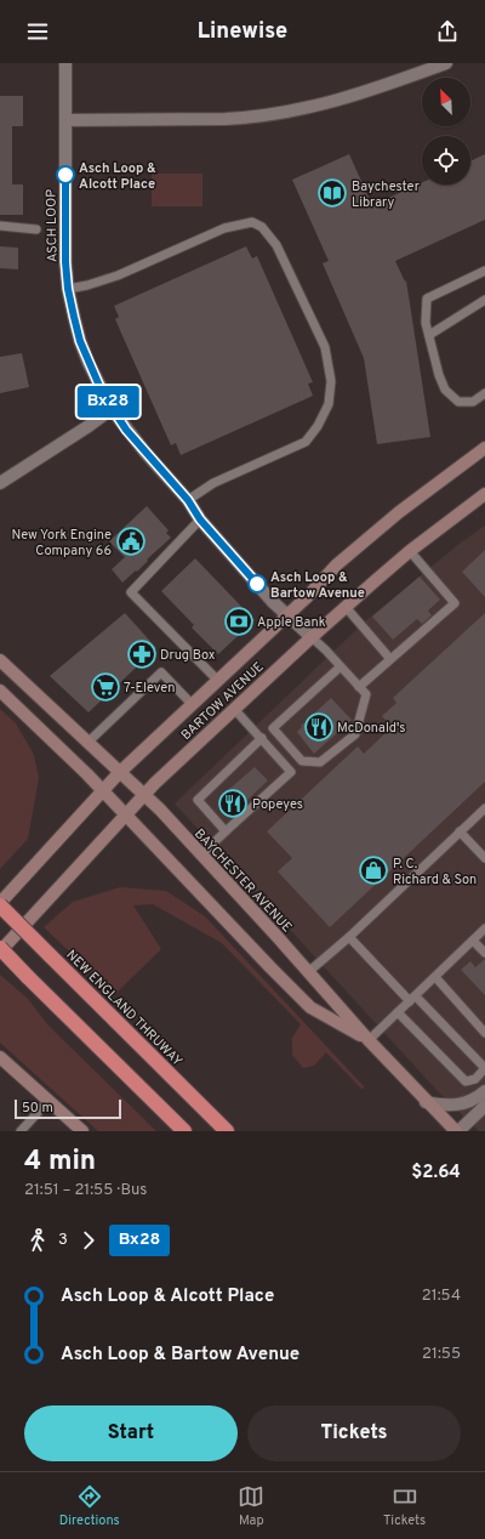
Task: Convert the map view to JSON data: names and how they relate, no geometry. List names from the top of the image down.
{
  "streets": {
    "highway": ["NEW ENGLAND THRUWAY"],
    "main road": ["BARTOW AVENUE", "BAYCHESTER AVENUE"],
    "street": ["ASCH LOOP"]
  },
  "crossings": [
    ["ASCH LOOP", "BARTOW AVENUE"],
    ["BARTOW AVENUE", "BAYCHESTER AVENUE"],
    ["BARTOW AVENUE", "NEW ENGLAND THRUWAY"]
  ],
  "places": {
    "other": ["Asch Loop & Alcott Place", "Asch Loop & Bartow Avenue"],
    "library": ["Baychester Library"],
    "public building": ["New York Engine Company 66"],
    "bank": ["Apple Bank"],
    "pharmacy": ["Drug Box"],
    "supermarket": ["7-Eleven"],
    "restaurant": ["McDonald's", "Popeyes"],
    "shop": ["P. C. Richard & Son"]
  },
  "lines": ["bus line Bx28"],
  "scale_bar": "50 m",
  "north": "top left",
  "page": {
    "header": "Linewise",
    "on_map": "Bx28",
    "scale": "50 m",
    "heading": ["4 min", "21:51 – 21:55 · Bus", "$2.64"],
    "legs": ["3", "Bx28"],
    "list": [
      {
        "name": "Asch Loop & Alcott Place",
        "value": "21:54"
      },
      {
        "name": "Asch Loop & Bartow Avenue",
        "value": "21:55"
      }
    ],
    "buttons": ["Start", "Tickets"],
    "tabs": ["Directions", "Map", "Tickets"]
  }
}
